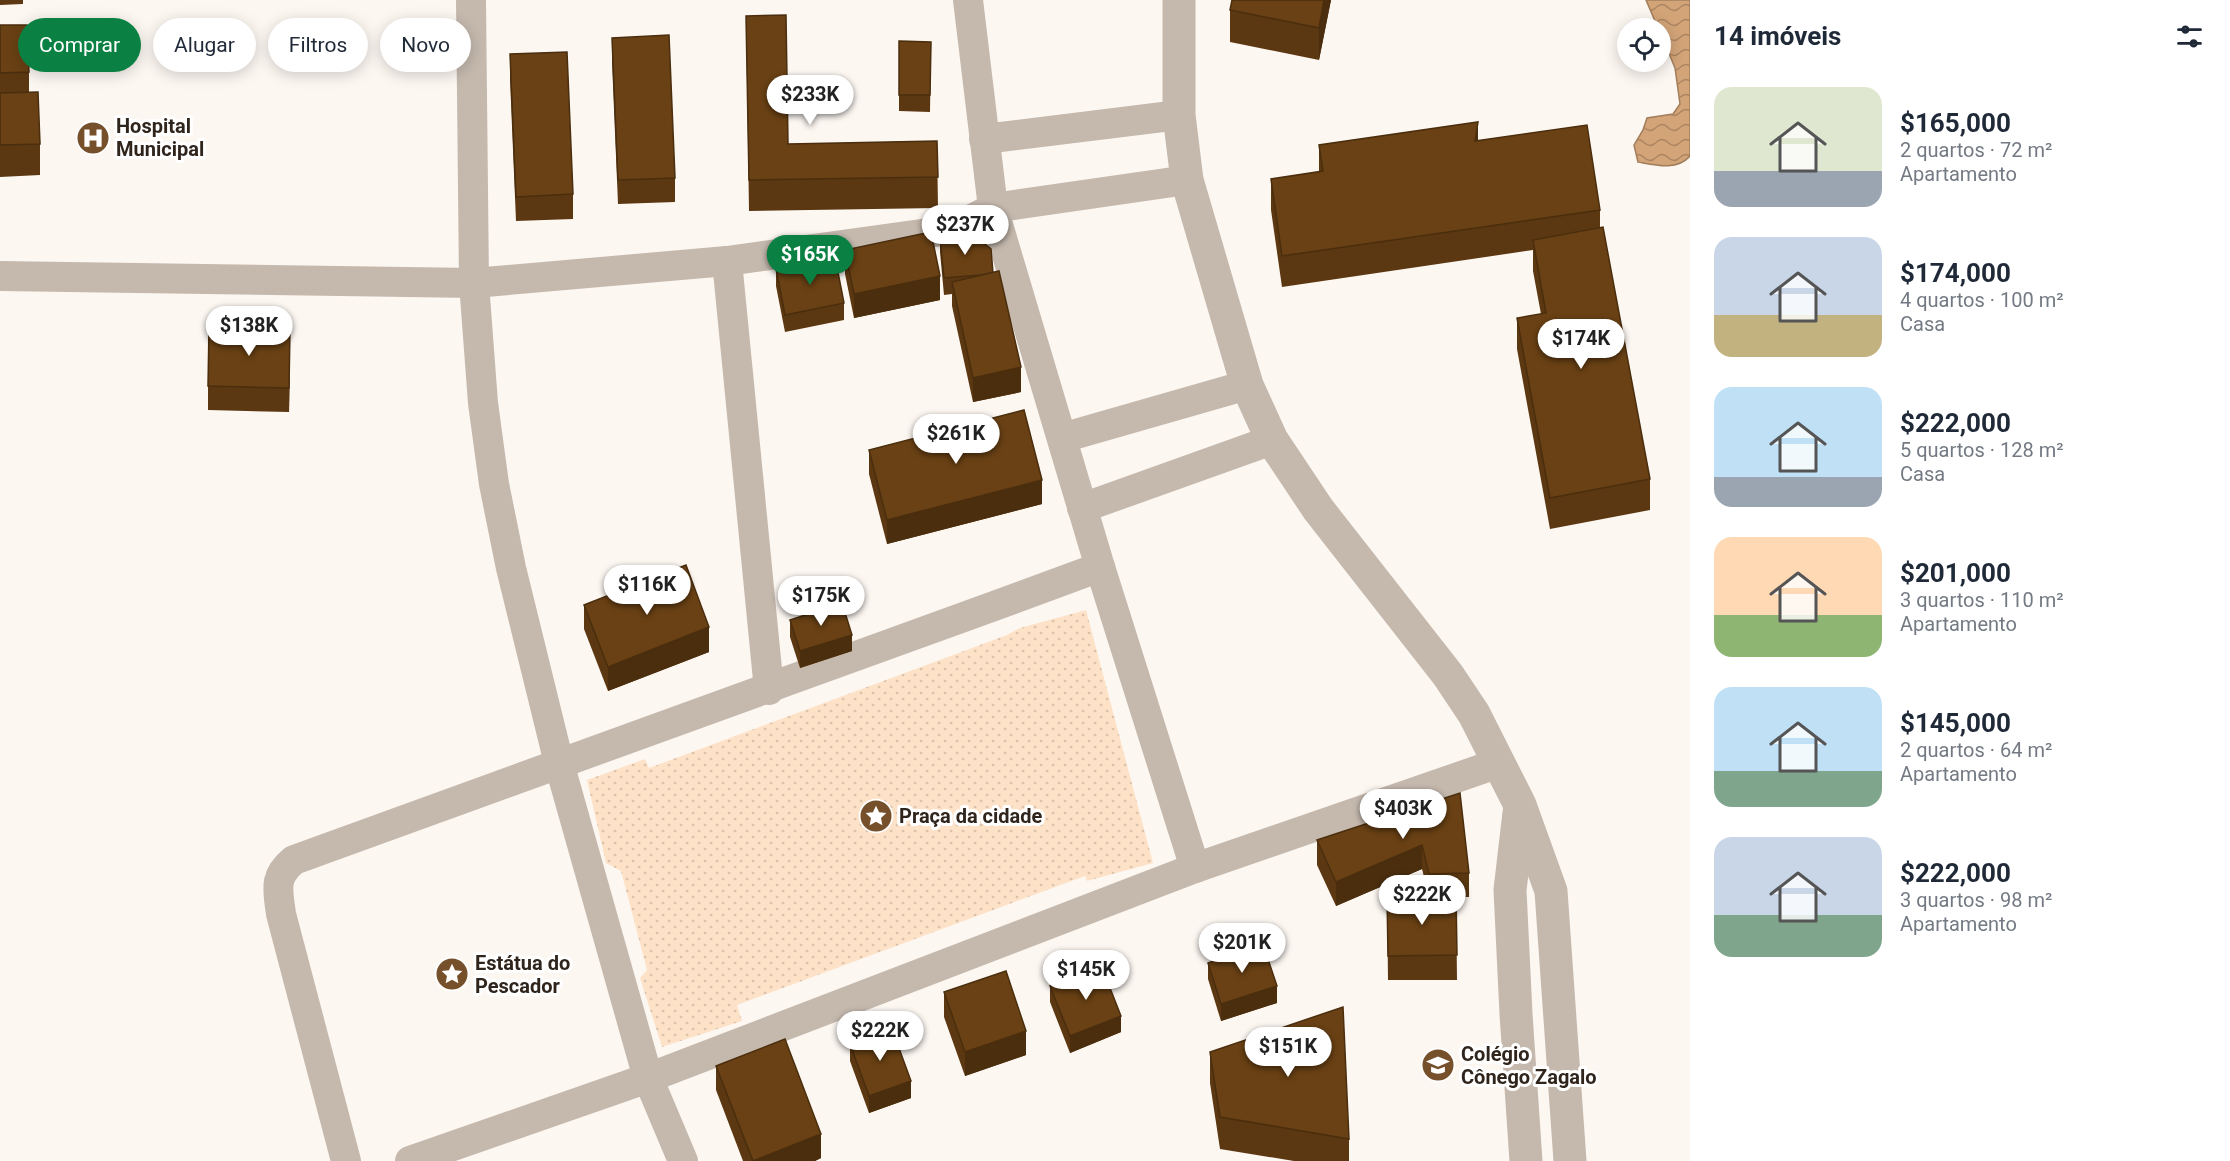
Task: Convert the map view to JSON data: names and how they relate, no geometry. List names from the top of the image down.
{
  "places": {
    "hospital": ["Hospital Municipal"],
    "place": ["Praça da cidade", "Estátua do Pescador"],
    "school or university": ["Colégio Cônego Zagalo"]
  },
  "page": {
    "heading": "14 imóveis",
    "chip": [
      "Comprar",
      "Alugar",
      "Filtros",
      "Novo"
    ],
    "list": [
      {
        "name": "$165,000",
        "note": "2 quartos · 72 m² · Apartamento"
      },
      {
        "name": "$174,000",
        "note": "4 quartos · 100 m² · Casa"
      },
      {
        "name": "$222,000",
        "note": "5 quartos · 128 m² · Casa"
      },
      {
        "name": "$201,000",
        "note": "3 quartos · 110 m² · Apartamento"
      },
      {
        "name": "$145,000",
        "note": "2 quartos · 64 m² · Apartamento"
      },
      {
        "name": "$222,000",
        "note": "3 quartos · 98 m² · Apartamento"
      }
    ],
    "price": [
      "$233K",
      "$237K",
      "$165K",
      "$138K",
      "$174K",
      "$261K",
      "$116K",
      "$175K",
      "$403K",
      "$222K",
      "$201K",
      "$145K",
      "$222K",
      "$151K"
    ]
  }
}
